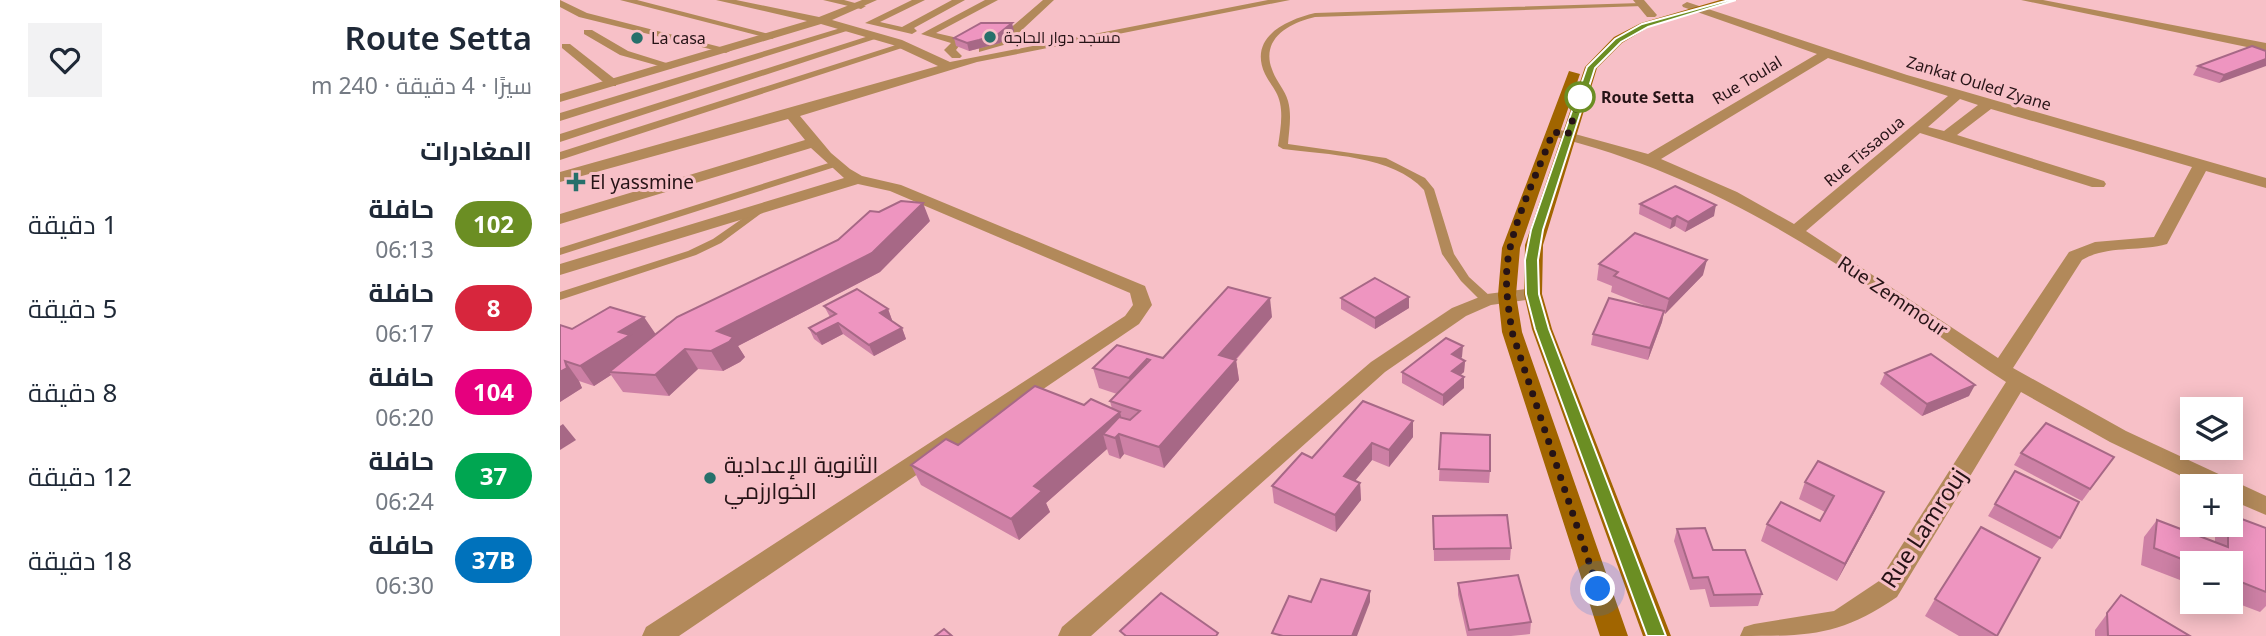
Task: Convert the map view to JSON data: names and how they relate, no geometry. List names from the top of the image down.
{
  "streets": {
    "street": [
      "Rue Toulal",
      "Zankat Ouled Zyane",
      "Rue Tissaoua",
      "Rue Zemmour",
      "Rue Lamrouj"
    ]
  },
  "crossings": [
    ["Rue Toulal", "Zankat Ouled Zyane"],
    ["Rue Toulal", "Rue Zemmour"],
    ["Zankat Ouled Zyane", "Rue Tissaoua"],
    ["Zankat Ouled Zyane", "Rue Lamrouj"],
    ["Rue Tissaoua", "Rue Zemmour"],
    ["Rue Zemmour", "Rue Lamrouj"]
  ],
  "places": {
    "other": [
      "مسجد دوار الحاجة",
      "La casa",
      "Route Setta",
      "الثانوية الإعدادية الخوارزمي"
    ],
    "health": ["El yassmine"]
  },
  "lines": ["bus line 102"],
  "page": {
    "heading": [
      ["Route Setta", "سيرًا · 4 دقيقة · 240 m"],
      "المغادرات"
    ],
    "list": [
      {
        "mark": "102",
        "name": "حافلة",
        "note": "06:13",
        "value": "1 دقيقة"
      },
      {
        "mark": "8",
        "name": "حافلة",
        "note": "06:17",
        "value": "5 دقيقة"
      },
      {
        "mark": "104",
        "name": "حافلة",
        "note": "06:20",
        "value": "8 دقيقة"
      },
      {
        "mark": "37",
        "name": "حافلة",
        "note": "06:24",
        "value": "12 دقيقة"
      },
      {
        "mark": "37B",
        "name": "حافلة",
        "note": "06:30",
        "value": "18 دقيقة"
      }
    ],
    "map_buttons": ["+", "−"]
  }
}
